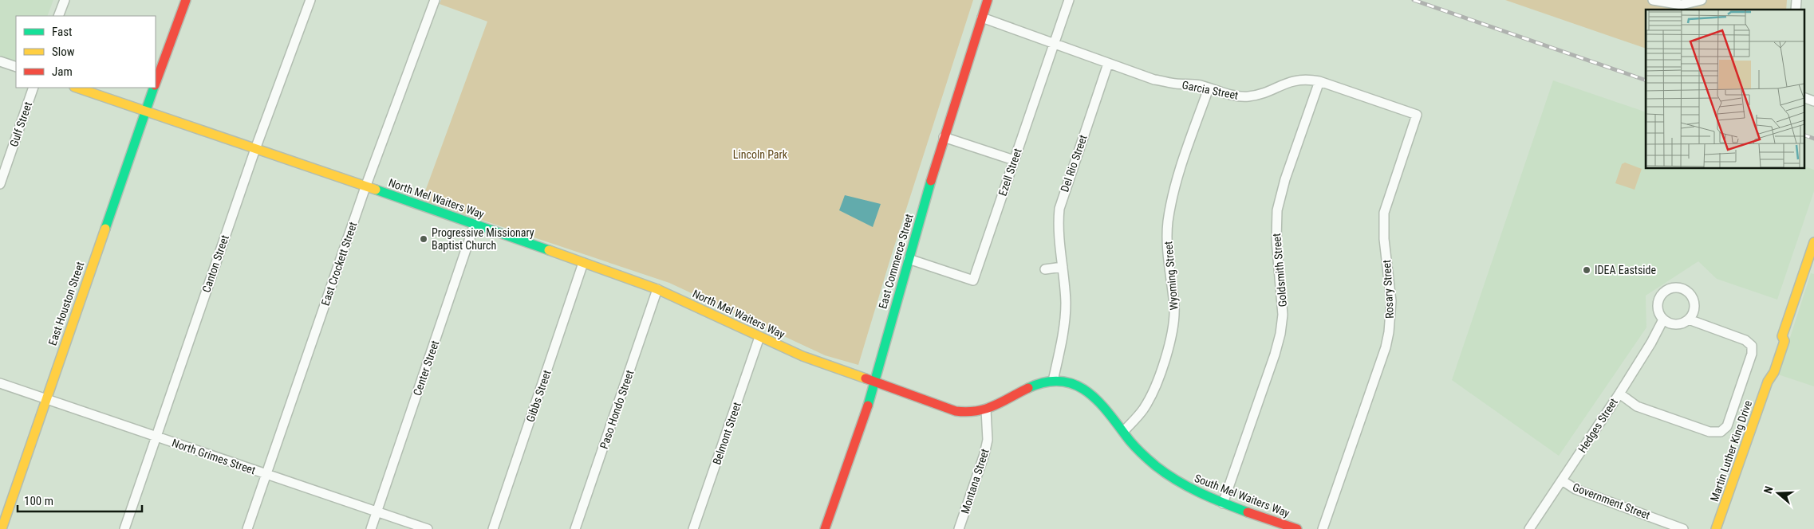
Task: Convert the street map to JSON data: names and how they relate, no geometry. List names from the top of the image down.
{
  "streets": {
    "main road": [
      "North Mel Waiters Way",
      "East Commerce Street",
      "East Houston Street",
      "Martin Luther King Drive",
      "South Mel Waiters Way"
    ],
    "street": [
      "Garcia Street",
      "Gulf Street",
      "Del Rio Street",
      "Ezell Street",
      "Canton Street",
      "East Crockett Street",
      "Goldsmith Street",
      "Wyoming Street",
      "Rosary Street",
      "Center Street",
      "Gibbs Street",
      "Paso Hondo Street",
      "Hedges Street",
      "Belmont Street",
      "North Grimes Street",
      "Montana Street",
      "Government Street"
    ]
  },
  "crossings": [
    ["Garcia Street", "Del Rio Street"],
    ["Garcia Street", "Ezell Street"],
    ["Garcia Street", "East Commerce Street"],
    ["Garcia Street", "Goldsmith Street"],
    ["Garcia Street", "Wyoming Street"],
    ["Garcia Street", "Rosary Street"],
    ["Del Rio Street", "South Mel Waiters Way"],
    ["Ezell Street", "East Commerce Street"],
    ["North Mel Waiters Way", "East Commerce Street"],
    ["North Mel Waiters Way", "Canton Street"],
    ["North Mel Waiters Way", "East Crockett Street"],
    ["North Mel Waiters Way", "East Houston Street"],
    ["North Mel Waiters Way", "Center Street"],
    ["North Mel Waiters Way", "Gibbs Street"],
    ["North Mel Waiters Way", "Paso Hondo Street"],
    ["North Mel Waiters Way", "Belmont Street"],
    ["North Mel Waiters Way", "South Mel Waiters Way"],
    ["East Commerce Street", "South Mel Waiters Way"],
    ["Canton Street", "North Grimes Street"],
    ["East Crockett Street", "North Grimes Street"],
    ["Goldsmith Street", "South Mel Waiters Way"],
    ["Wyoming Street", "South Mel Waiters Way"],
    ["East Houston Street", "North Grimes Street"],
    ["Center Street", "North Grimes Street"],
    ["Hedges Street", "Government Street"],
    ["Montana Street", "South Mel Waiters Way"]
  ],
  "parks": ["Lincoln Park"],
  "places": ["Progressive Missionary Baptist Church", "IDEA Eastside"],
  "legend": ["Fast", "Slow", "Jam"],
  "scale_bar": "100 m",
  "north": "left"
}
